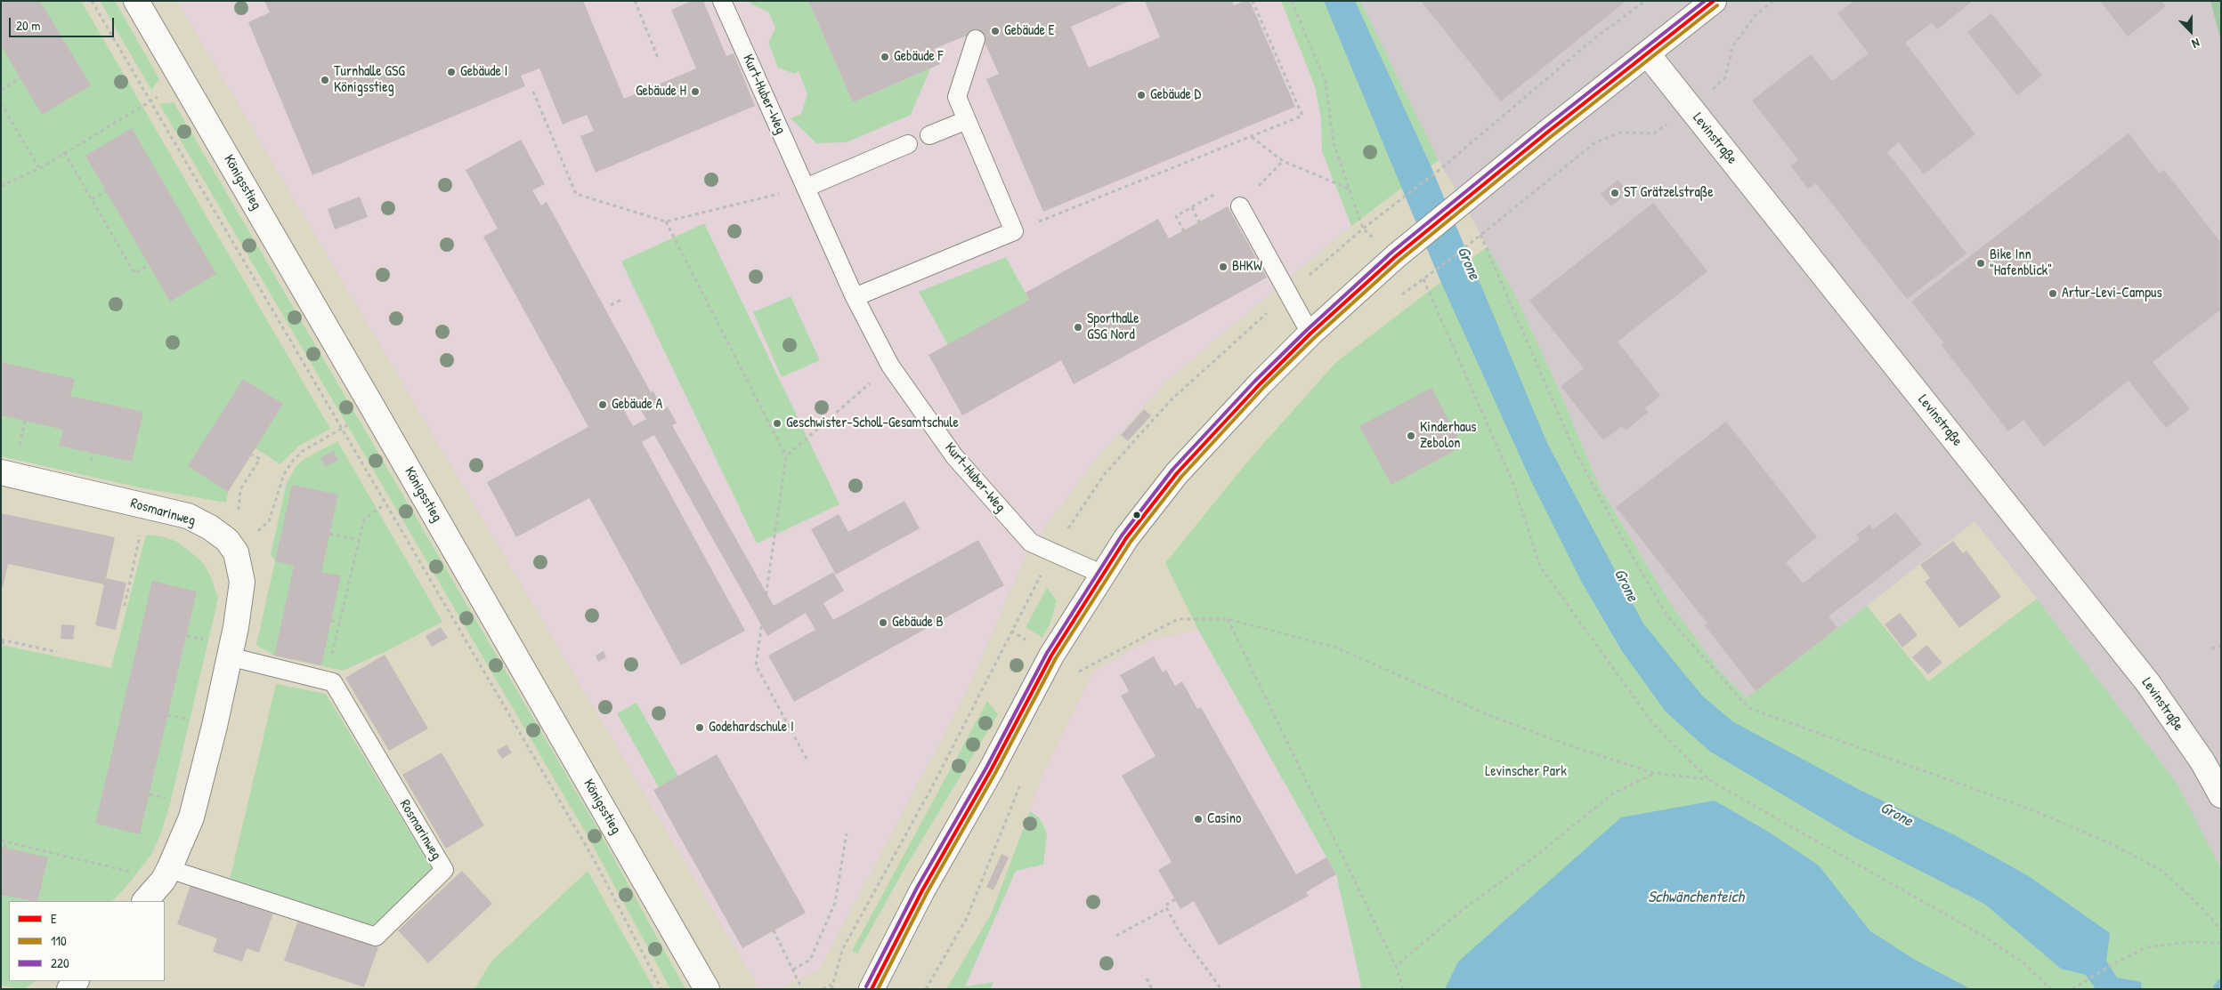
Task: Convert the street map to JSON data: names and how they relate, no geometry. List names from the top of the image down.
{
  "streets": {
    "street": ["Levinstraße", "Königsstieg", "Rosmarinweg"],
    "lane": ["Kurt-Huber-Weg"]
  },
  "water": ["Grone", "Schwänchenteich"],
  "parks": ["Levinscher Park"],
  "places": [
    "Gebäude E",
    "Gebäude F",
    "Gebäude I",
    "Turnhalle GSG Königsstieg",
    "Gebäude H",
    "Gebäude D",
    "ST Grätzelstraße",
    "Bike Inn \"Hafenblick\"",
    "BHKW",
    "Artur-Levi-Campus",
    "Sporthalle GSG Nord",
    "Gebäude A",
    "Geschwister-Scholl-Gesamtschule",
    "Kinderhaus Zebolon",
    "Gebäude B",
    "Godehardschule I",
    "Casino"
  ],
  "lines": ["transit line E", "transit line 220", "transit line 110"],
  "legend": ["E", "110", "220"],
  "scale_bar": "20 m",
  "north": "bottom"
}
